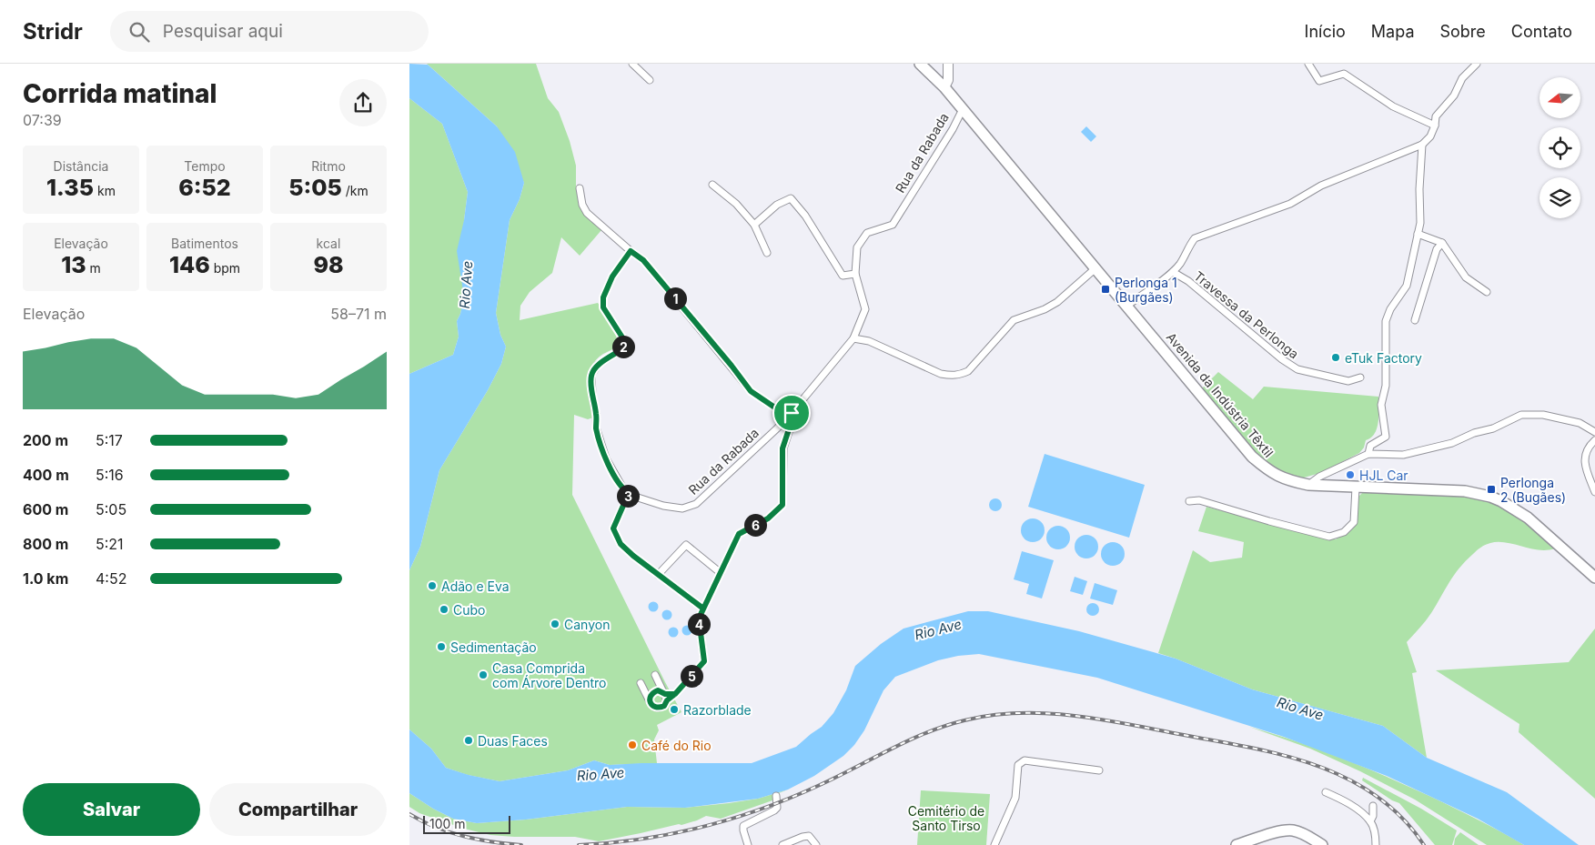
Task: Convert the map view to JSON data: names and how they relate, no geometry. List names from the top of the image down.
{
  "streets": {
    "main road": ["Avenida da Indústria Têxtil"],
    "street": ["Rua da Rabada", "Travessa da Perlonga"]
  },
  "crossings": [
    ["Rua da Rabada", "Avenida da Indústria Têxtil"]
  ],
  "water": ["Rio Ave"],
  "parks": ["Cemitério de Santo Tirso"],
  "places": {
    "transit": ["Perlonga 1 (Burgães)", "Perlonga 2 (Bugães)"],
    "other": [
      "eTuk Factory",
      "HJL Car",
      "Adão e Eva",
      "Cubo",
      "Canyon",
      "Sedimentação",
      "Casa Comprida com Árvore Dentro",
      "Razorblade",
      "Duas Faces",
      "Café do Rio"
    ]
  },
  "scale_bar": "100 m",
  "north": "left",
  "page": {
    "header": "Stridr",
    "search": "Pesquisar aqui",
    "nav": [
      "Início",
      "Mapa",
      "Sobre",
      "Contato"
    ],
    "heading": ["Corrida matinal", "07:39"],
    "stats": [
      ["Distância", "1.35 km"],
      ["Tempo", "6:52"],
      ["Ritmo", "5:05 /km"],
      ["Elevação", "13 m"],
      ["Batimentos", "146 bpm"],
      ["kcal", "98"]
    ],
    "pins": [
      "1",
      "2",
      "3",
      "6",
      "4",
      "5"
    ],
    "chart": ["Elevação", "58–71 m"],
    "list": [
      {
        "name": "200 m",
        "note": "5:17"
      },
      {
        "name": "400 m",
        "note": "5:16"
      },
      {
        "name": "600 m",
        "note": "5:05"
      },
      {
        "name": "800 m",
        "note": "5:21"
      },
      {
        "name": "1.0 km",
        "note": "4:52"
      }
    ],
    "buttons": ["Salvar", "Compartilhar"],
    "scale": "100 m"
  }
}
